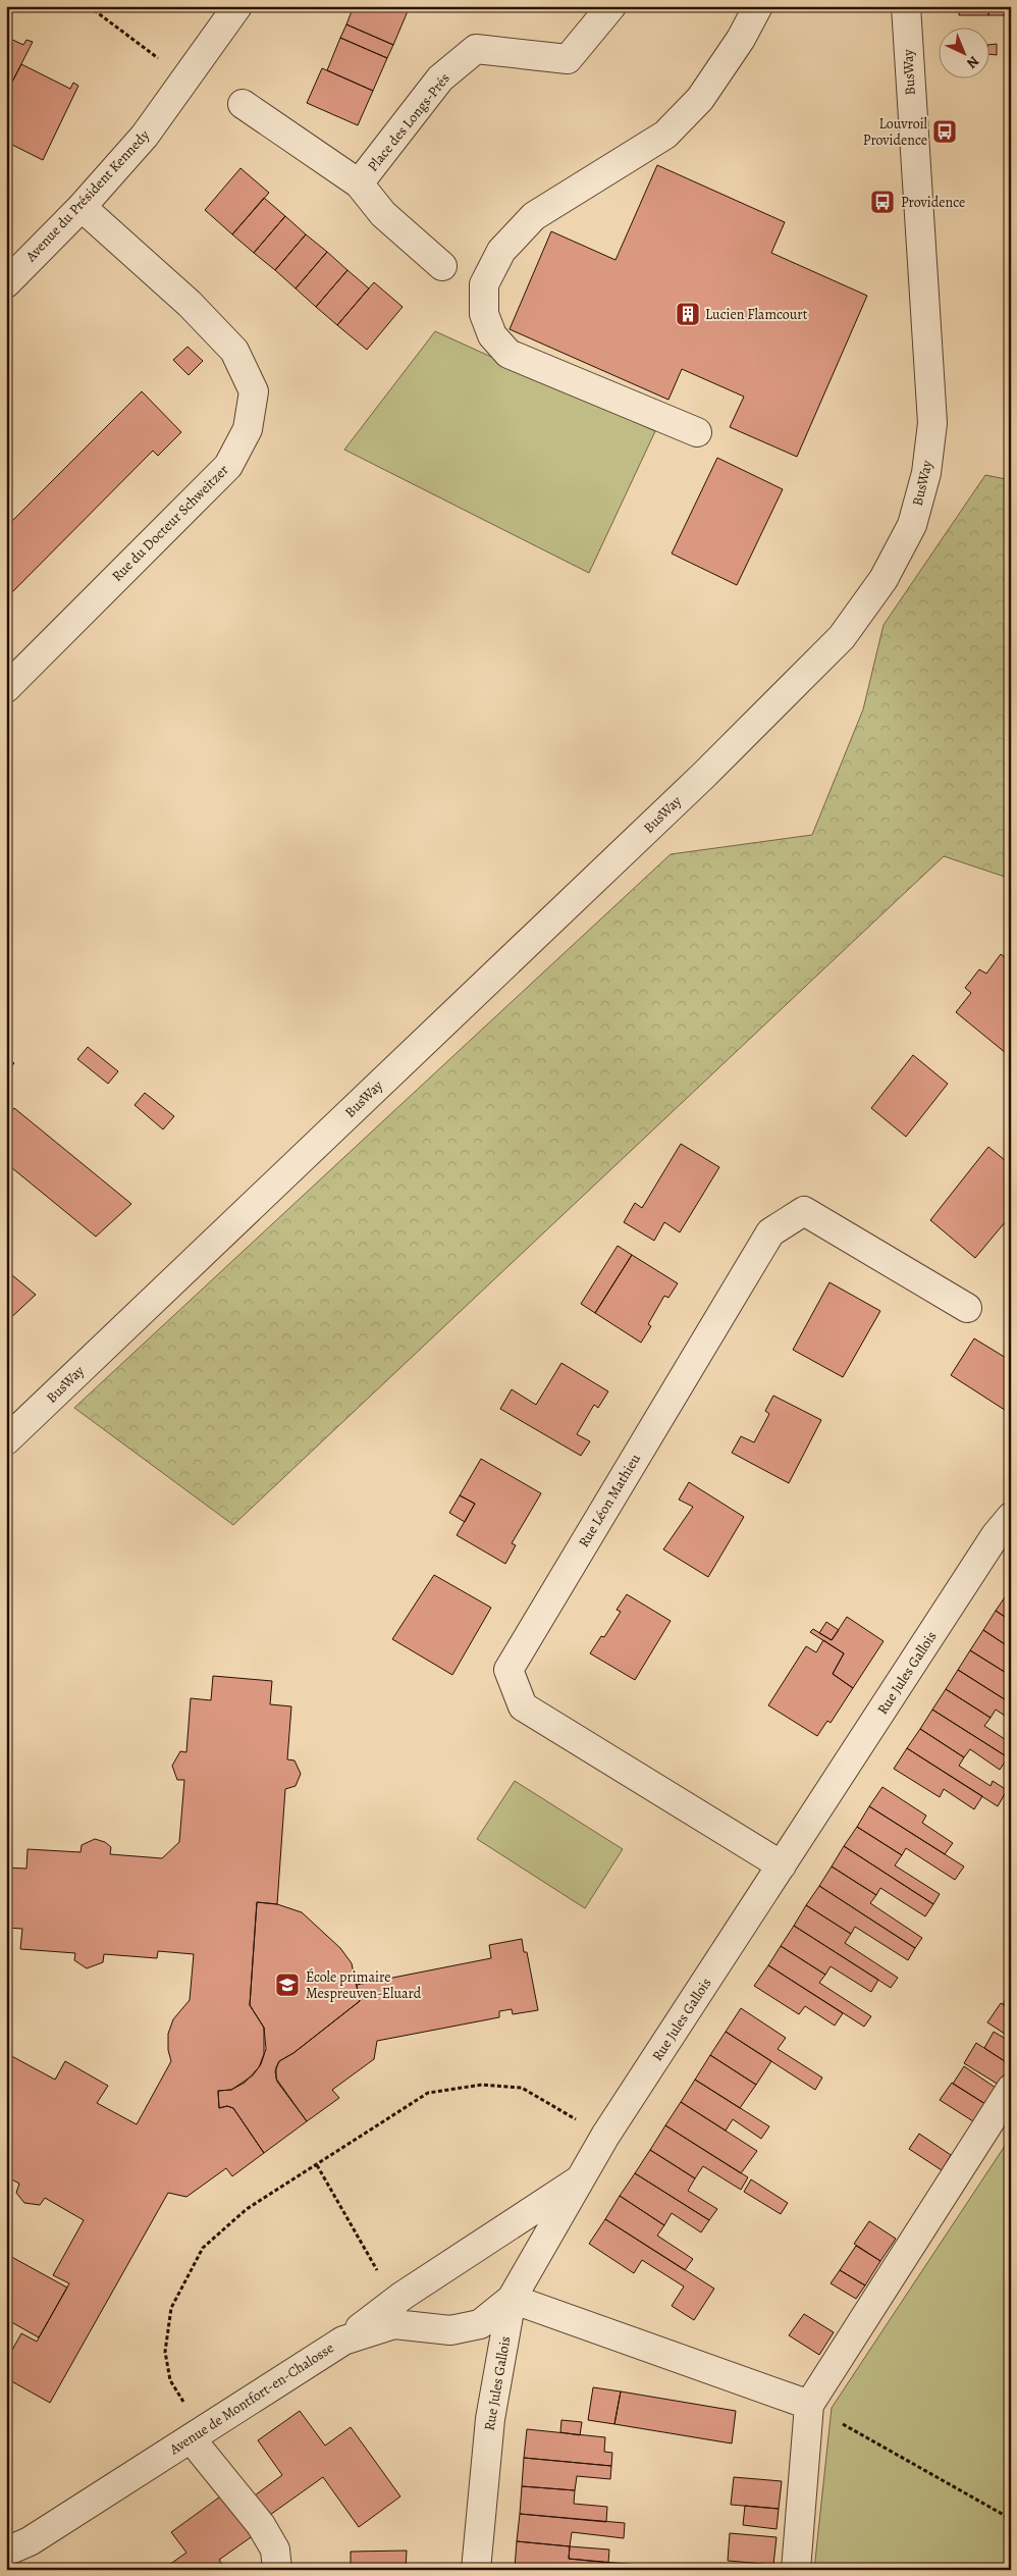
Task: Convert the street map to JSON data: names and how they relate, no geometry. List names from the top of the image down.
{
  "streets": {
    "street": [
      "BusWay",
      "Place des Longs-Prés",
      "Avenue du Président Kennedy",
      "Rue du Docteur Schweitzer",
      "Rue Léon Mathieu",
      "Rue Jules Gallois",
      "Avenue de Montfort-en-Chalosse"
    ]
  },
  "crossings": [
    ["Avenue du Président Kennedy", "Rue du Docteur Schweitzer"],
    ["Rue Léon Mathieu", "Rue Jules Gallois"],
    ["Rue Jules Gallois", "Avenue de Montfort-en-Chalosse"]
  ],
  "places": {
    "bus stop": ["Louvroil Providence", "Providence"],
    "building": ["Lucien Flamcourt"],
    "school or university": ["École primaire Mespreuven-Eluard"]
  },
  "north": "bottom right"
}
